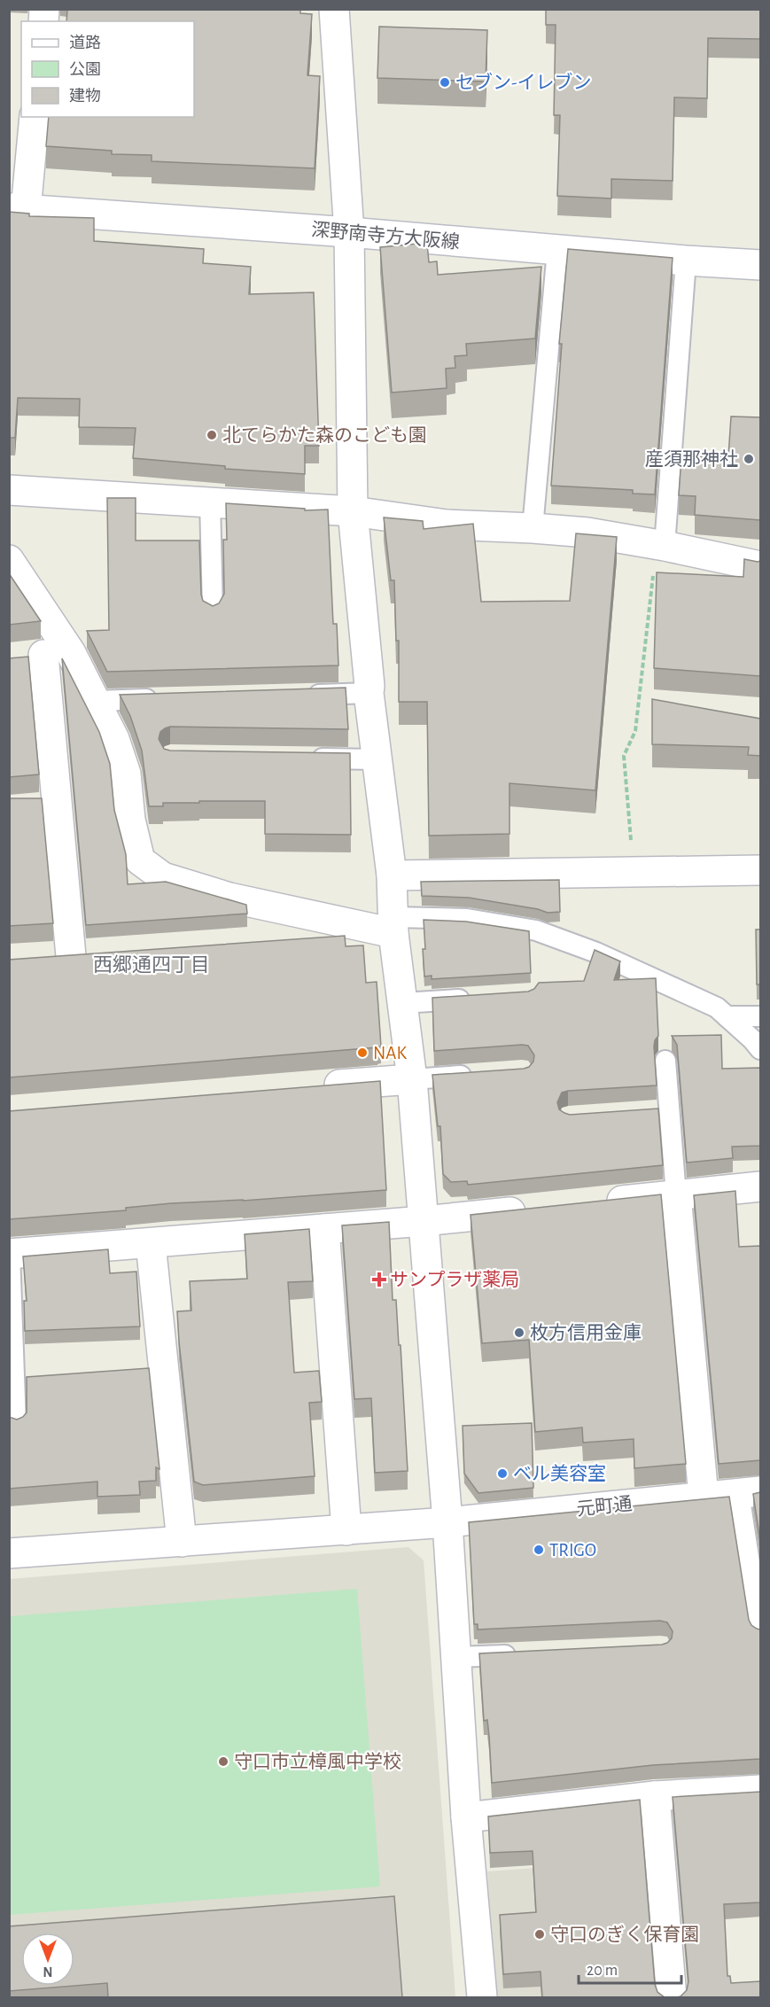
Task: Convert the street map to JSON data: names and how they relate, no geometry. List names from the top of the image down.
{
  "streets": {
    "street": ["深野南寺方大阪線", "元町通"]
  },
  "districts": ["西郷通四丁目"],
  "places": {
    "other": [
      "セブン-イレブン",
      "北てらかた森のこども園",
      "産須那神社",
      "NAK",
      "枚方信用金庫",
      "ベル美容室",
      "TRIGO",
      "守口市立樟風中学校",
      "守口のぎく保育園"
    ],
    "health": ["サンプラザ薬局"]
  },
  "legend": ["道路", "公園", "建物"],
  "scale_bar": "20 m",
  "north": "bottom"
}
